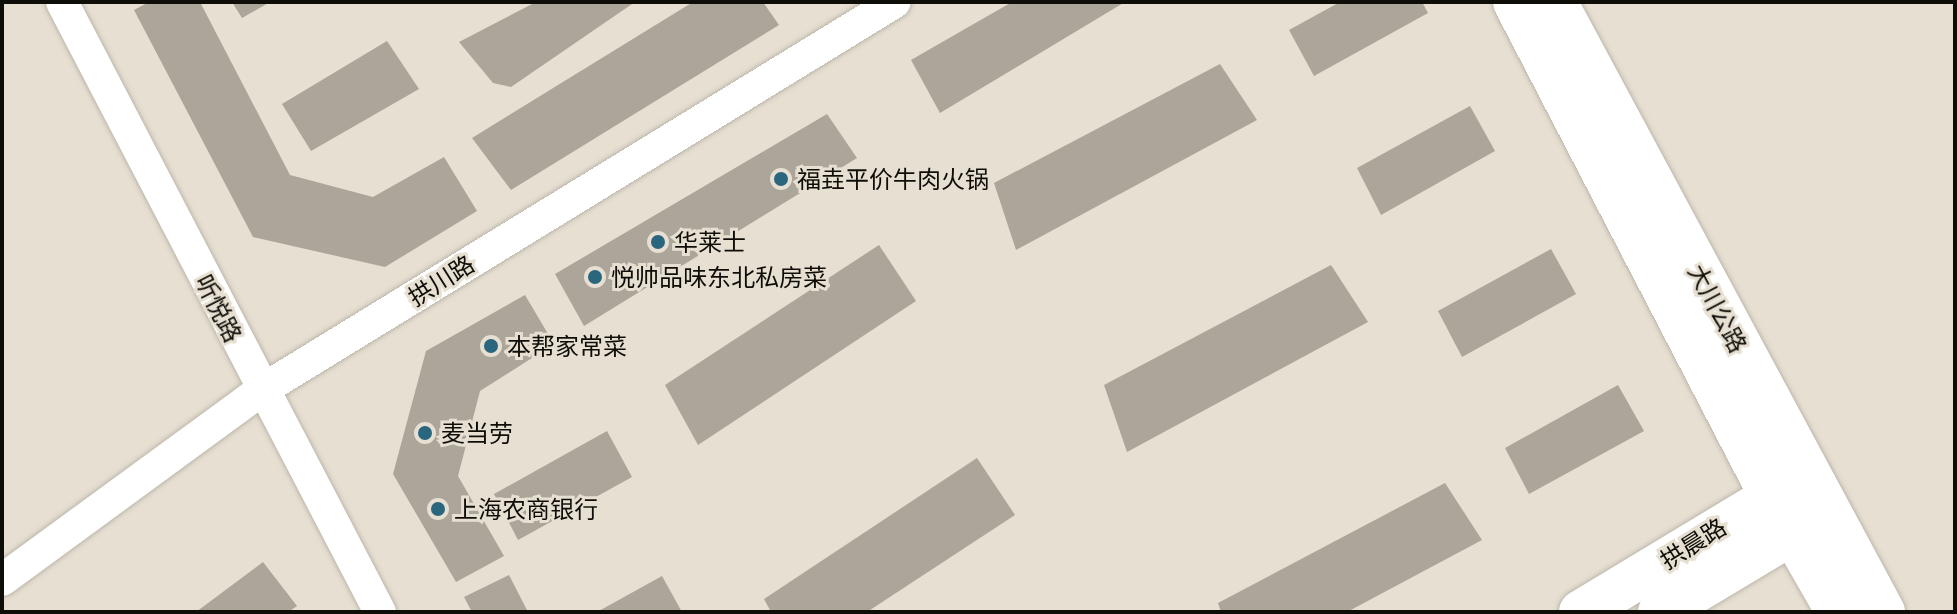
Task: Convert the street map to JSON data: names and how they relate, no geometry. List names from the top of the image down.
{
  "streets": {
    "main road": ["大川公路", "拱晨路"],
    "street": ["拱川路", "听悦路"]
  },
  "crossings": [
    ["拱川路", "听悦路"],
    ["大川公路", "拱晨路"]
  ],
  "places": [
    "福垚平价牛肉火锅",
    "华莱士",
    "悦帅品味东北私房菜",
    "本帮家常菜",
    "麦当劳",
    "上海农商银行"
  ]
}
